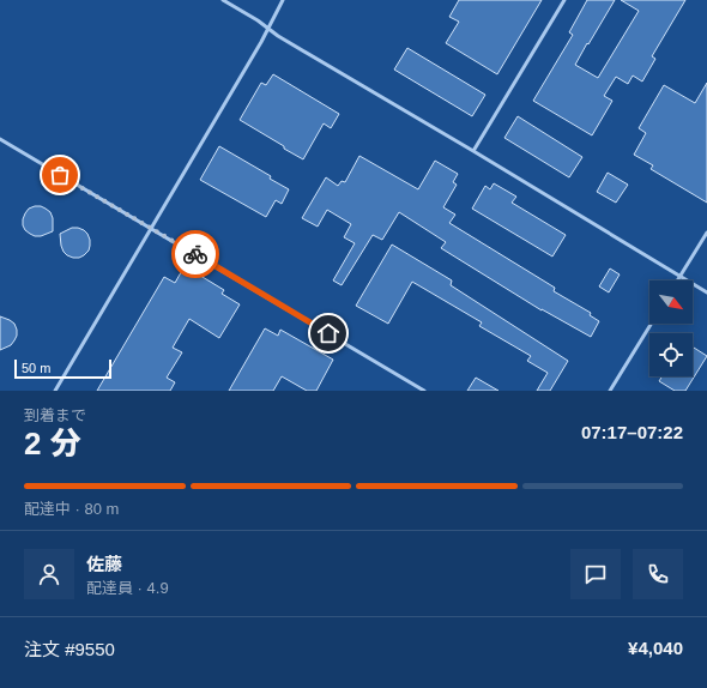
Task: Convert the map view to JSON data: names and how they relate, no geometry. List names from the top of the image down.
{
  "scale_bar": "50 m",
  "north": "bottom right",
  "page": {
    "scale": "50 m",
    "heading": ["2 分", "到着まで", "07:17–07:22"],
    "panel": [
      "佐藤",
      "配達員 · 4.9",
      "注文 #9550",
      "¥4,040"
    ],
    "bar": "配達中 · 80 m"
  }
}
